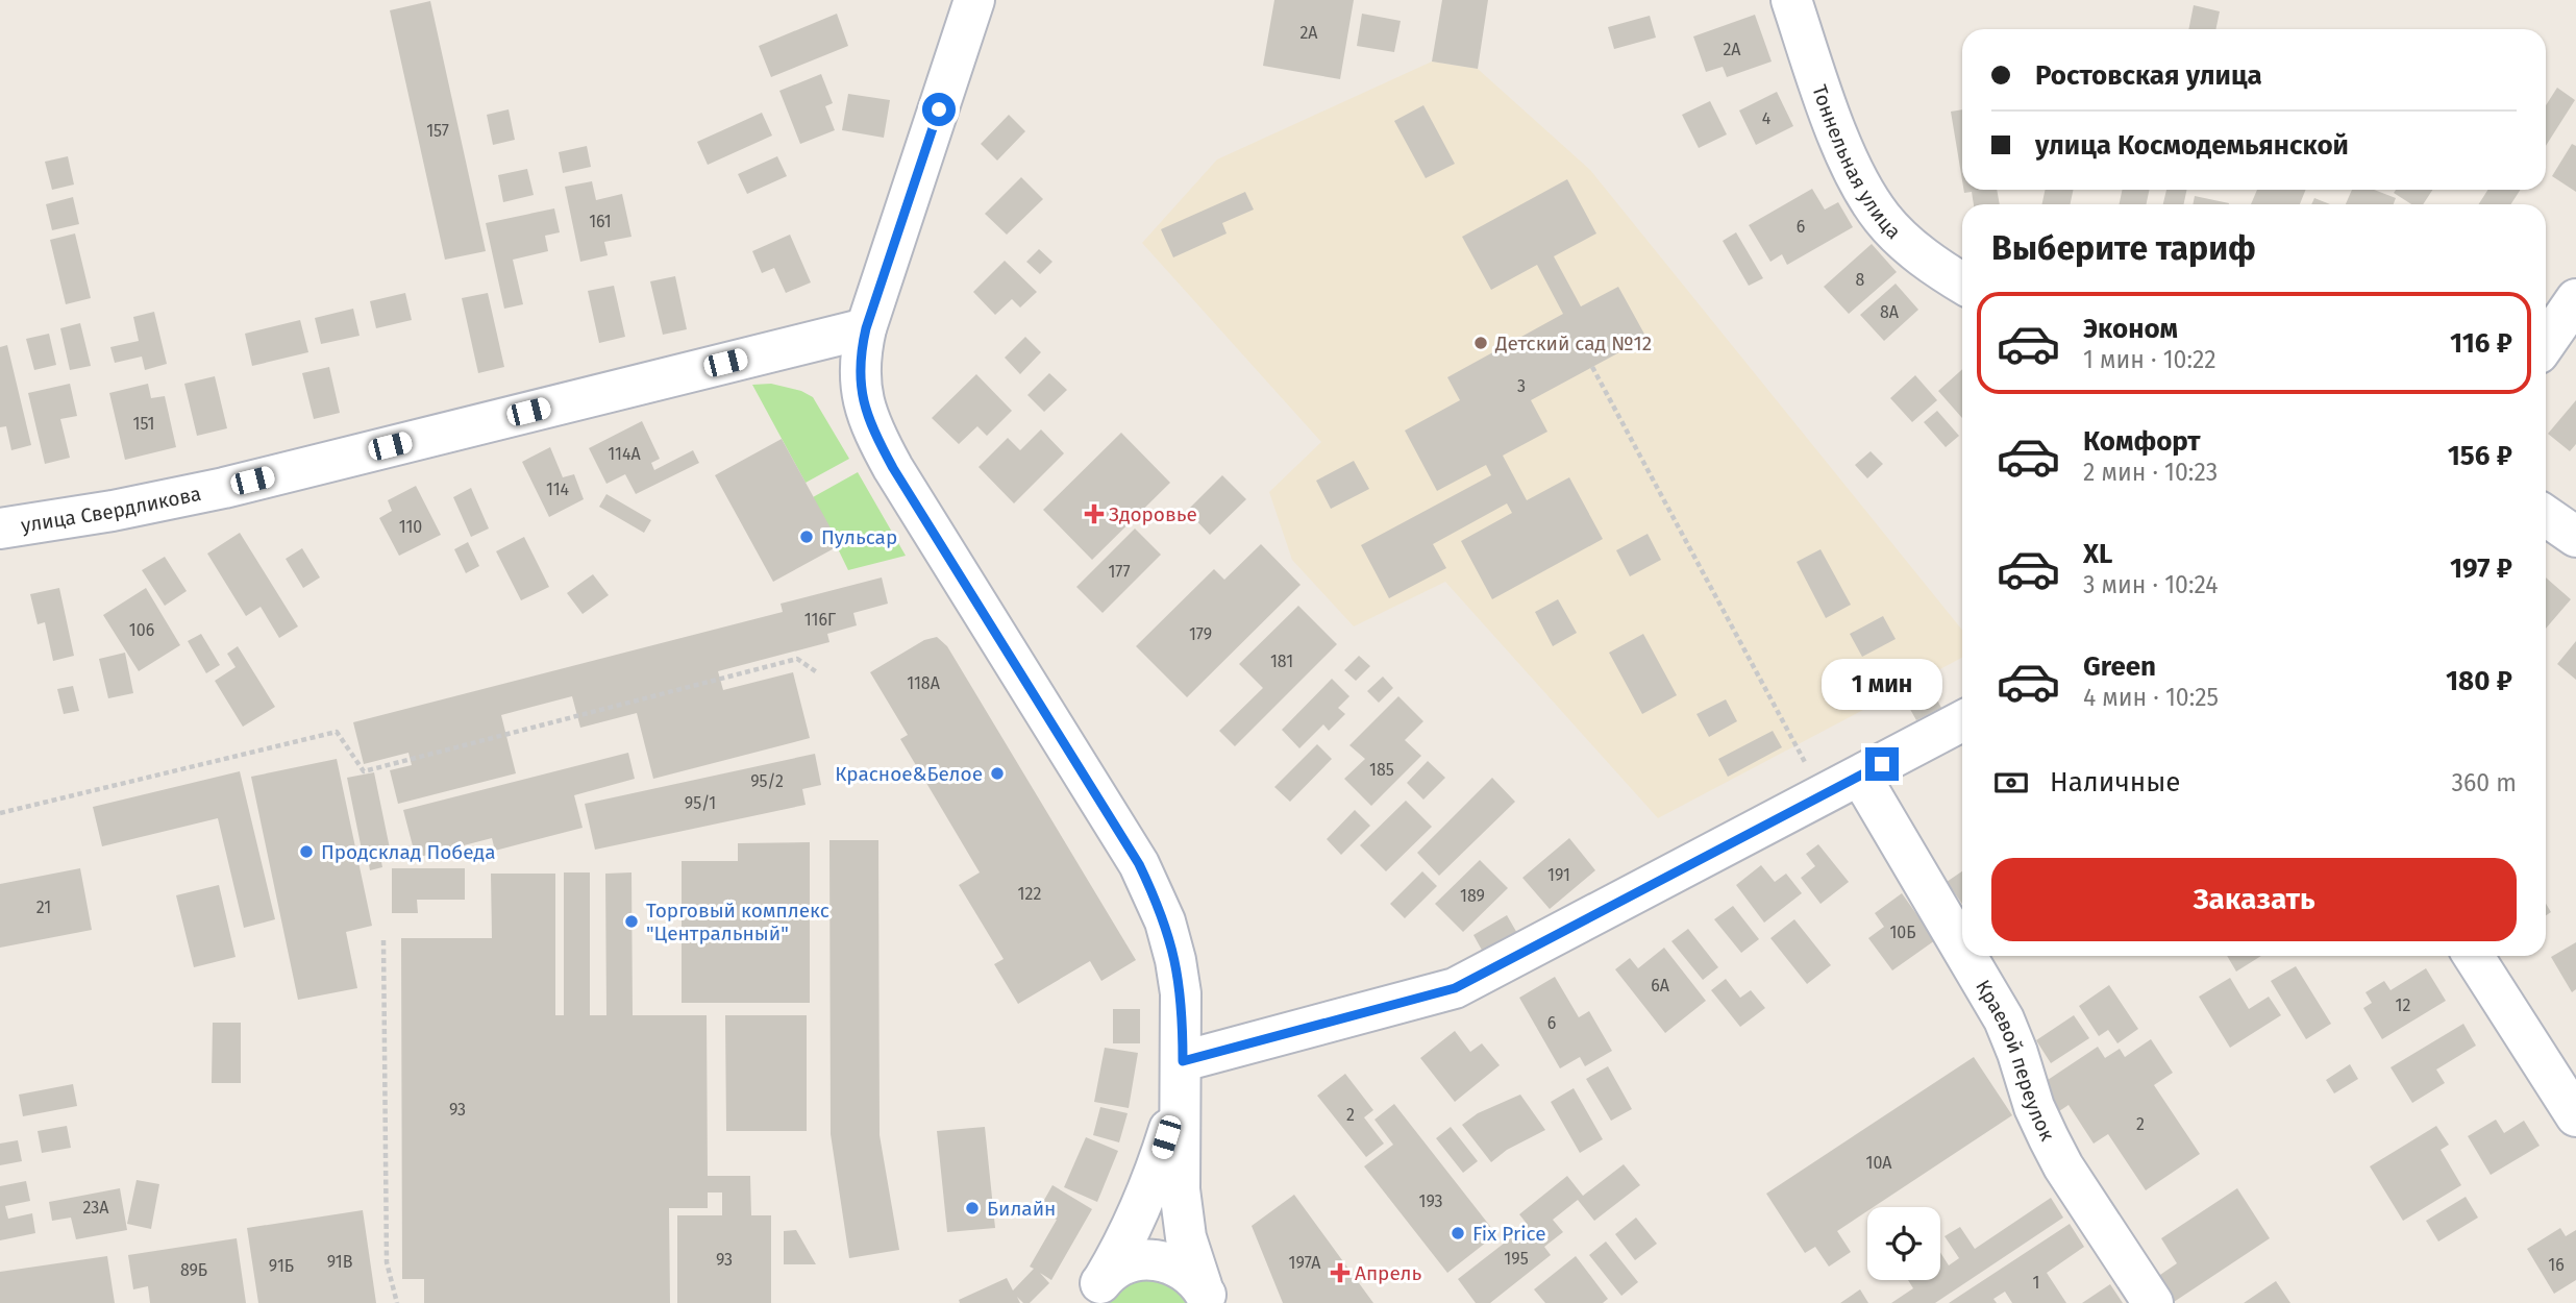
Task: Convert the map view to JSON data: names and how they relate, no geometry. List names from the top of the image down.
{
  "streets": {
    "street": ["Тоннельная улица", "улица Свердликова", "Краевой переулок"]
  },
  "places": {
    "other": [
      "Детский сад №12",
      "Пульсар",
      "Красное&Белое",
      "Продсклад Победа",
      "Торговый комплекс \"Центральный\"",
      "Билайн",
      "Fix Price"
    ],
    "health": ["Здоровье", "Апрель"]
  },
  "house_numbers": [
    "2А",
    "2А",
    "4",
    "157",
    "161",
    "6",
    "8",
    "8А",
    "3",
    "151",
    "114А",
    "114",
    "110",
    "177",
    "116Г",
    "106",
    "179",
    "181",
    "118А",
    "185",
    "95/2",
    "95/1",
    "191",
    "122",
    "189",
    "21",
    "10Б",
    "6А",
    "12",
    "6",
    "93",
    "2",
    "2",
    "10А",
    "193",
    "23А",
    "195",
    "93",
    "91В",
    "197А",
    "16",
    "91Б",
    "89Б",
    "1"
  ],
  "page": {
    "banner": ["Ростовская улица", "улица Космодемьянской"],
    "heading": "Выберите тариф",
    "list": [
      {
        "name": "Эконом",
        "note": "1 мин · 10:22",
        "value": "116 ₽"
      },
      {
        "name": "Комфорт",
        "note": "2 мин · 10:23",
        "value": "156 ₽"
      },
      {
        "name": "XL",
        "note": "3 мин · 10:24",
        "value": "197 ₽"
      },
      {
        "name": "Green",
        "note": "4 мин · 10:25",
        "value": "180 ₽"
      }
    ],
    "bubble": "1 мин",
    "pay": ["Наличные", "360 m"],
    "buttons": "Заказать"
  }
}
